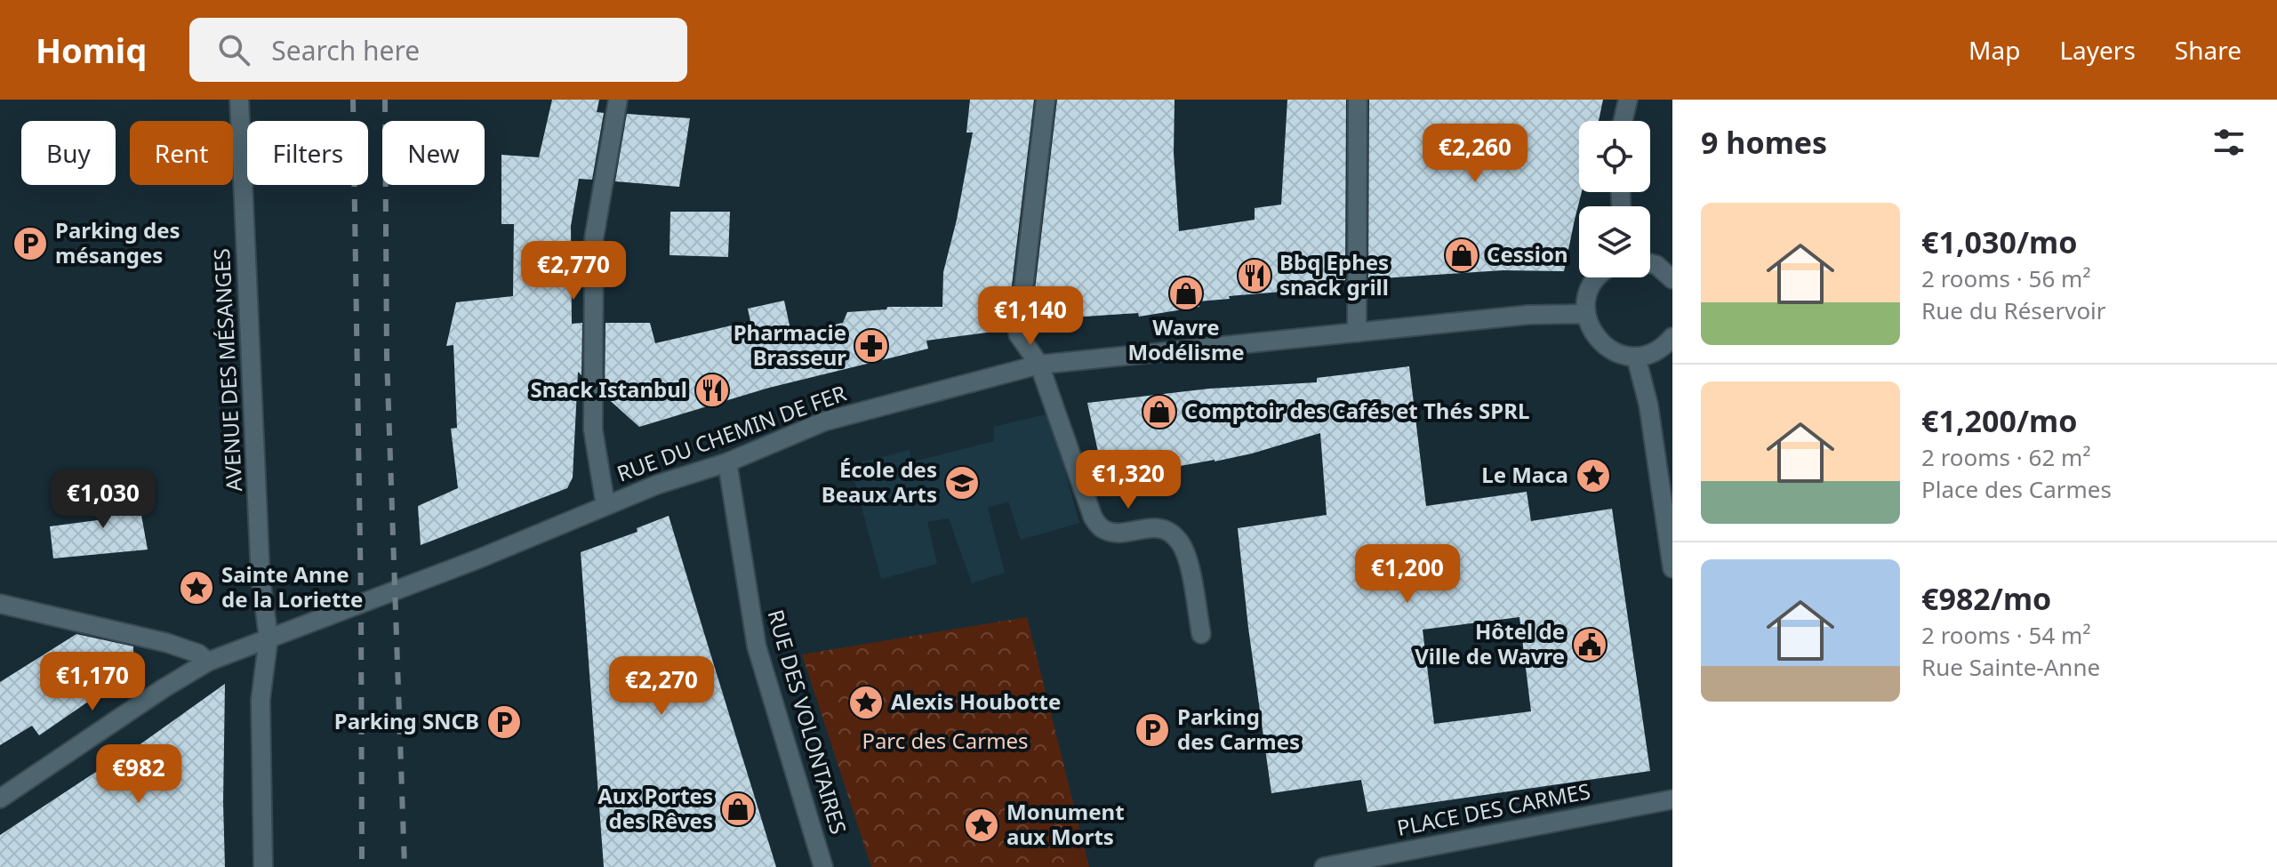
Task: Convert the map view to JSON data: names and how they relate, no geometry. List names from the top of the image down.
{
  "streets": {
    "street": [
      "AVENUE DES MÉSANGES",
      "RUE DU CHEMIN DE FER",
      "RUE DES VOLONTAIRES",
      "PLACE DES CARMES"
    ]
  },
  "crossings": [
    ["AVENUE DES MÉSANGES", "RUE DU CHEMIN DE FER"],
    ["RUE DU CHEMIN DE FER", "RUE DES VOLONTAIRES"]
  ],
  "parks": ["Parc des Carmes"],
  "places": {
    "parking": ["Parking des mésanges", "Parking SNCB", "Parking des Carmes"],
    "shop": [
      "Cession",
      "Wavre Modélisme",
      "Comptoir des Cafés et Thés SPRL",
      "Aux Portes des Rêves"
    ],
    "restaurant": ["Bbq Ephes snack grill", "Snack Istanbul"],
    "pharmacy": ["Pharmacie Brasseur"],
    "place": [
      "Le Maca",
      "Sainte Anne de la Loriette",
      "Alexis Houbotte",
      "Monument aux Morts"
    ],
    "school or university": ["École des Beaux Arts"],
    "public building": ["Hôtel de Ville de Wavre"]
  },
  "page": {
    "header": "Homiq",
    "search": "Search here",
    "nav": ["Map", "Layers", "Share"],
    "heading": "9 homes",
    "chip": [
      "Buy",
      "Rent",
      "Filters",
      "New"
    ],
    "price": [
      "€2,260",
      "€2,770",
      "€1,140",
      "€1,320",
      "€1,030",
      "€1,200",
      "€1,170",
      "€2,270",
      "€982"
    ],
    "list": [
      {
        "name": "€1,030/mo",
        "note": "2 rooms · 56 m² · Rue du Réservoir"
      },
      {
        "name": "€1,200/mo",
        "note": "2 rooms · 62 m² · Place des Carmes"
      },
      {
        "name": "€982/mo",
        "note": "2 rooms · 54 m² · Rue Sainte-Anne"
      }
    ]
  }
}
